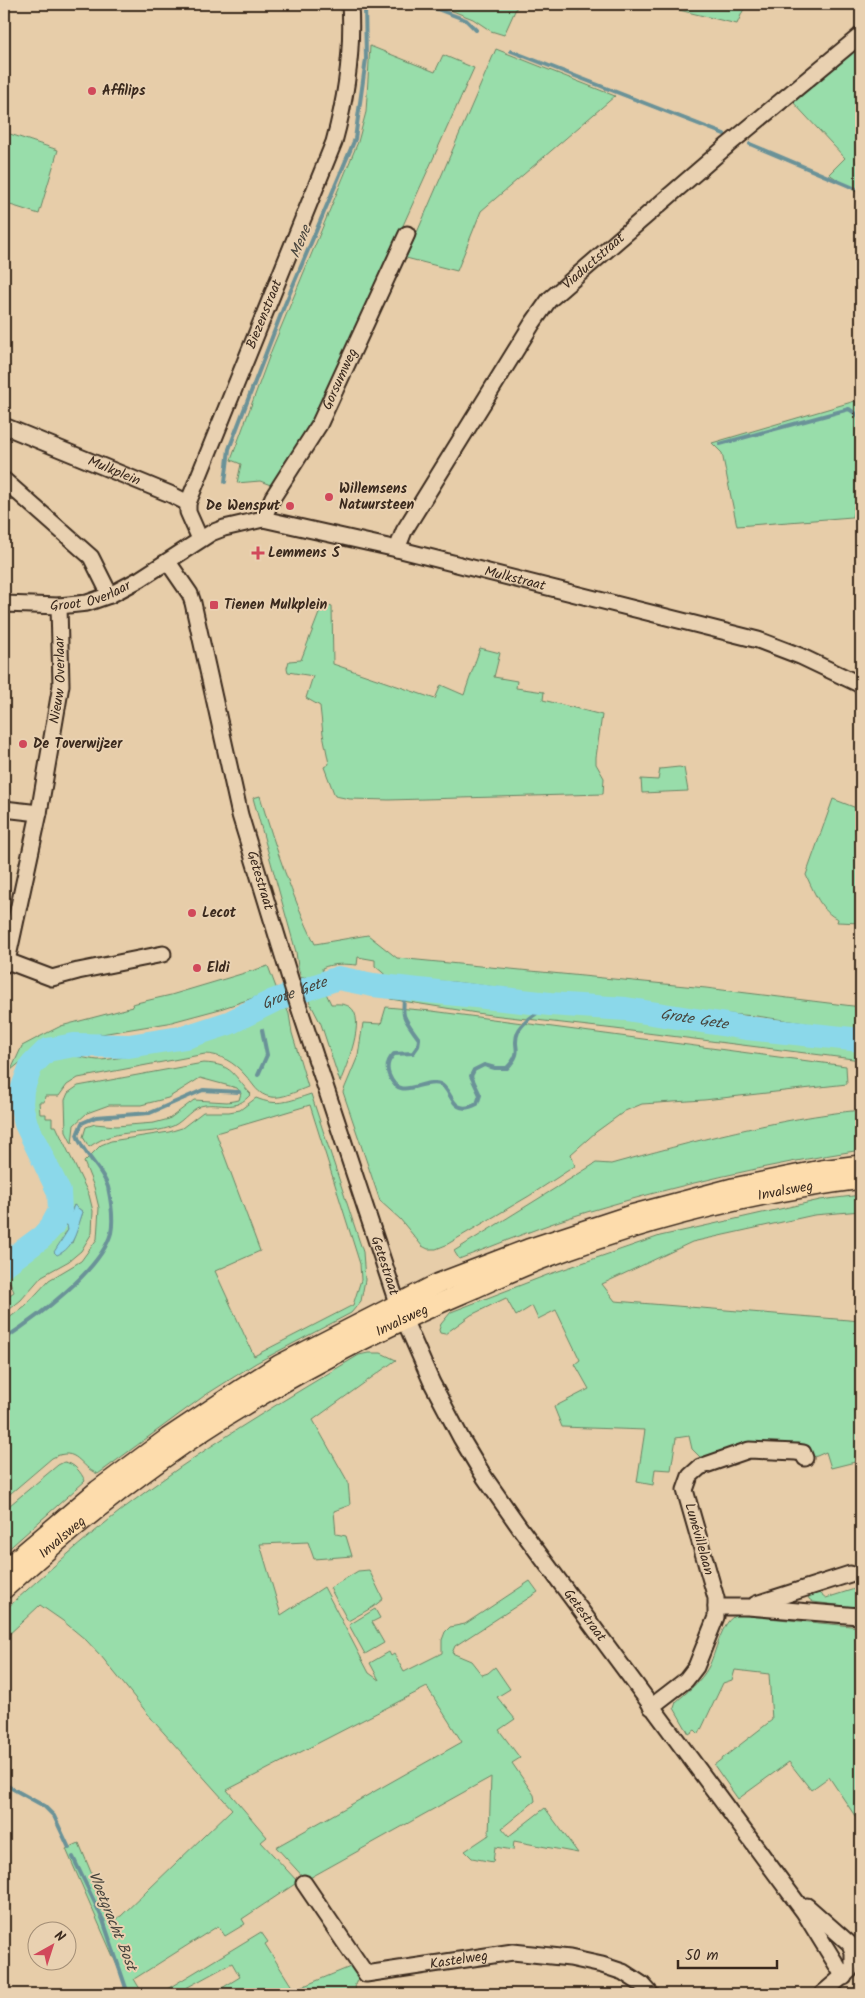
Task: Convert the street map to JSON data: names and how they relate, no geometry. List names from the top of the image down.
{
  "streets": {
    "main road": ["Invalsweg"],
    "street": [
      "Viaductstraat",
      "Biezenstraat",
      "Gorsumweg",
      "Mulkplein",
      "Mulkstraat",
      "Groot Overlaar",
      "Nieuw Overlaar",
      "Getestraat",
      "Lunévillelaan",
      "Kastelweg"
    ]
  },
  "crossings": [
    ["Viaductstraat", "Mulkstraat"],
    ["Biezenstraat", "Mulkplein"],
    ["Gorsumweg", "Mulkstraat"],
    ["Mulkstraat", "Groot Overlaar"],
    ["Mulkstraat", "Getestraat"],
    ["Groot Overlaar", "Nieuw Overlaar"],
    ["Groot Overlaar", "Getestraat"],
    ["Getestraat", "Invalsweg"],
    ["Getestraat", "Lunévillelaan"]
  ],
  "water": ["Mene", "Grote Gete", "Vloetgracht Bost"],
  "places": {
    "other": [
      "Affilips",
      "Willemsens Natuursteen",
      "De Wensput",
      "De Toverwijzer",
      "Lecot",
      "Eldi"
    ],
    "health": ["Lemmens S"],
    "transit": ["Tienen Mulkplein"]
  },
  "scale_bar": "50 m",
  "north": "top right"
}
